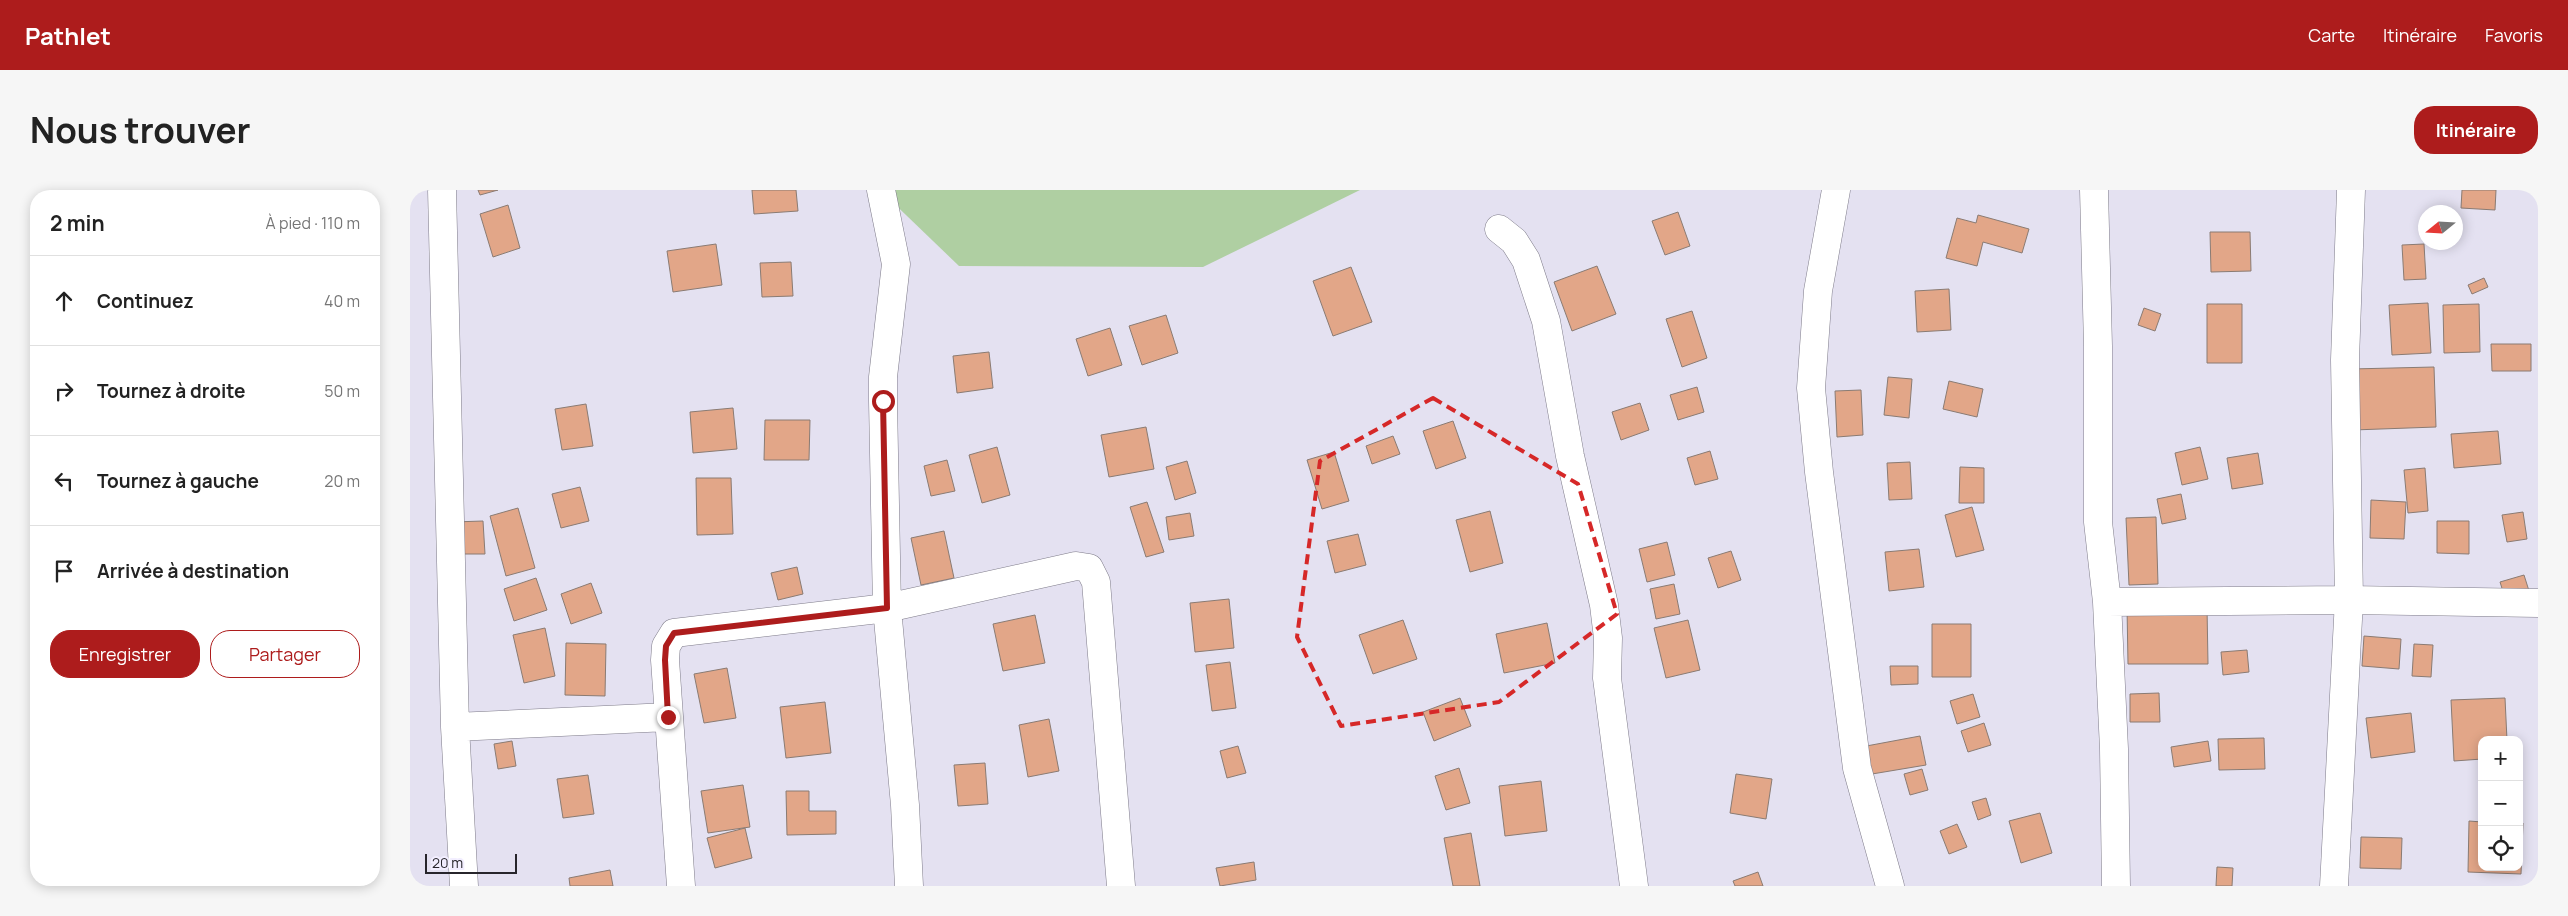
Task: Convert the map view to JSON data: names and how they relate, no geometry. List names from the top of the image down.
{
  "scale_bar": "20 m",
  "north": "left",
  "page": {
    "header": "Pathlet",
    "nav": ["Carte", "Itinéraire", "Favoris"],
    "title": "Nous trouver",
    "buttons": [
      "Itinéraire",
      ["Enregistrer", "Partager"]
    ],
    "heading": ["2 min", "À pied · 110 m"],
    "list": [
      ["Continuez", "40 m"],
      ["Tournez à droite", "50 m"],
      ["Tournez à gauche", "20 m"],
      "Arrivée à destination"
    ],
    "map_buttons": ["+", "−"],
    "scale": "20 m"
  }
}
